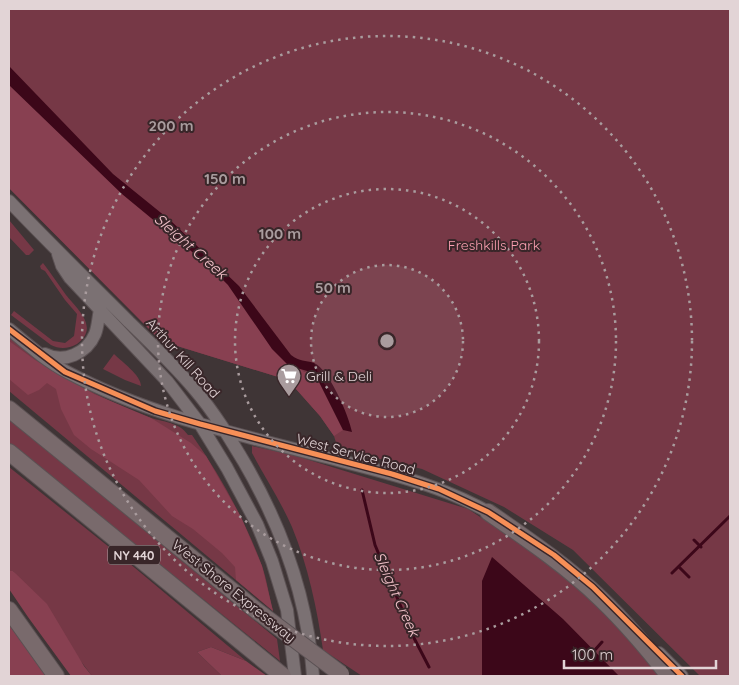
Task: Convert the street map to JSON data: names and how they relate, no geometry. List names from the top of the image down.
{
  "streets": {
    "highway": ["NY 440", "West Shore Expressway"],
    "street": ["Arthur Kill Road", "West Service Road"]
  },
  "crossings": [
    ["Arthur Kill Road", "West Service Road"]
  ],
  "water": ["Sleight Creek"],
  "parks": ["Freshkills Park"],
  "places": {
    "supermarket": ["Grill & Deli"]
  },
  "scale_bar": "100 m",
  "rings": [
    "200 m",
    "150 m",
    "100 m",
    "50 m"
  ]
}
